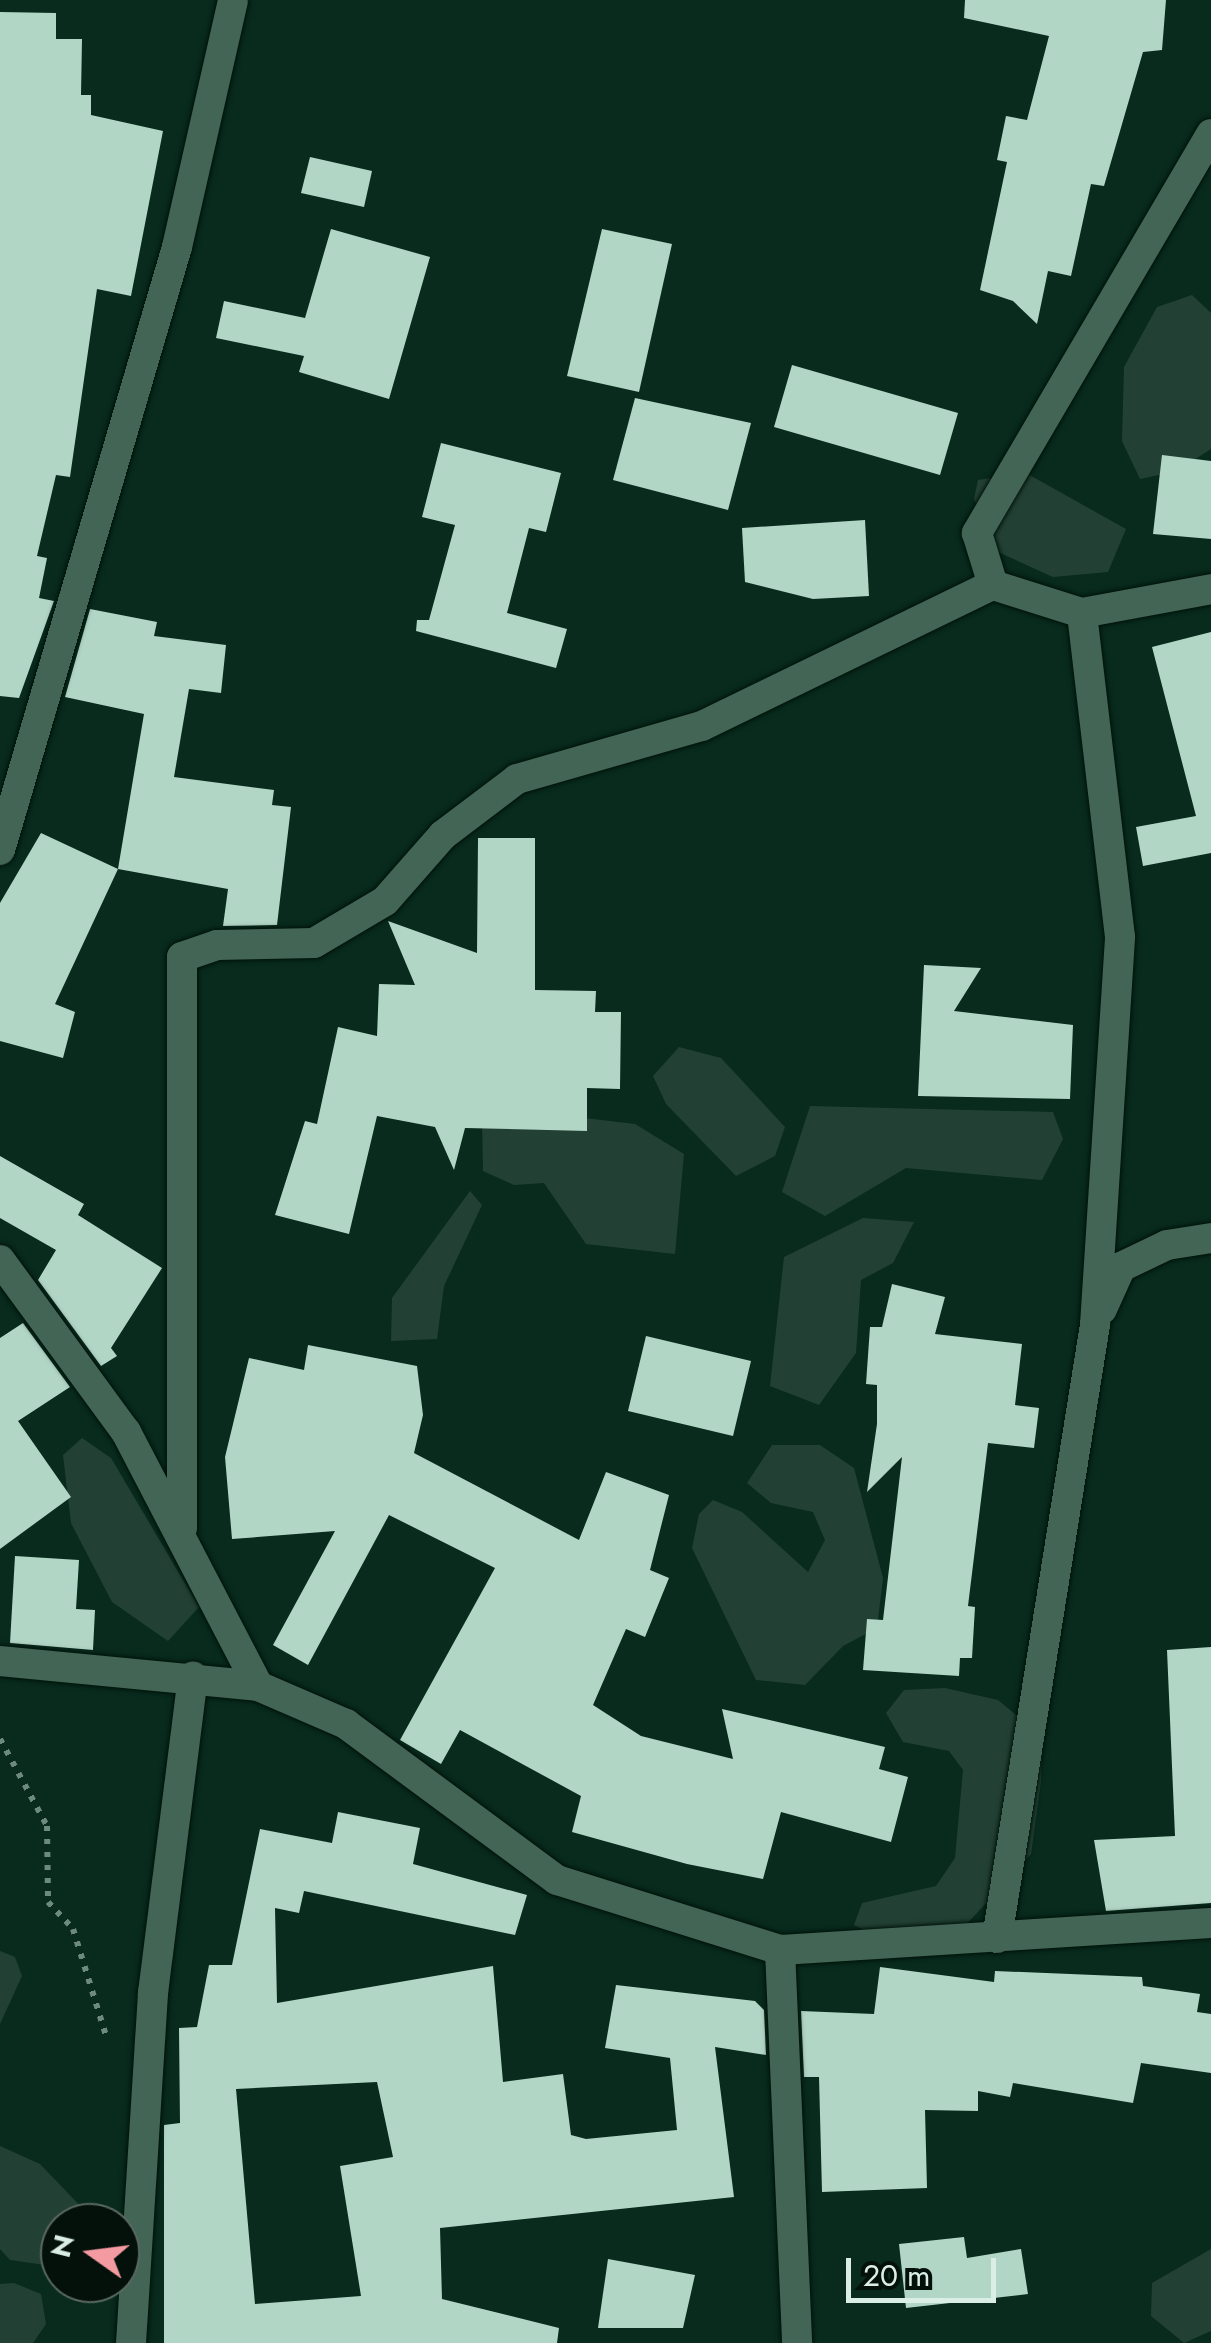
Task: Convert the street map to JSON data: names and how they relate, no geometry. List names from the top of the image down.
{
  "scale_bar": "20 m",
  "north": "left"
}
